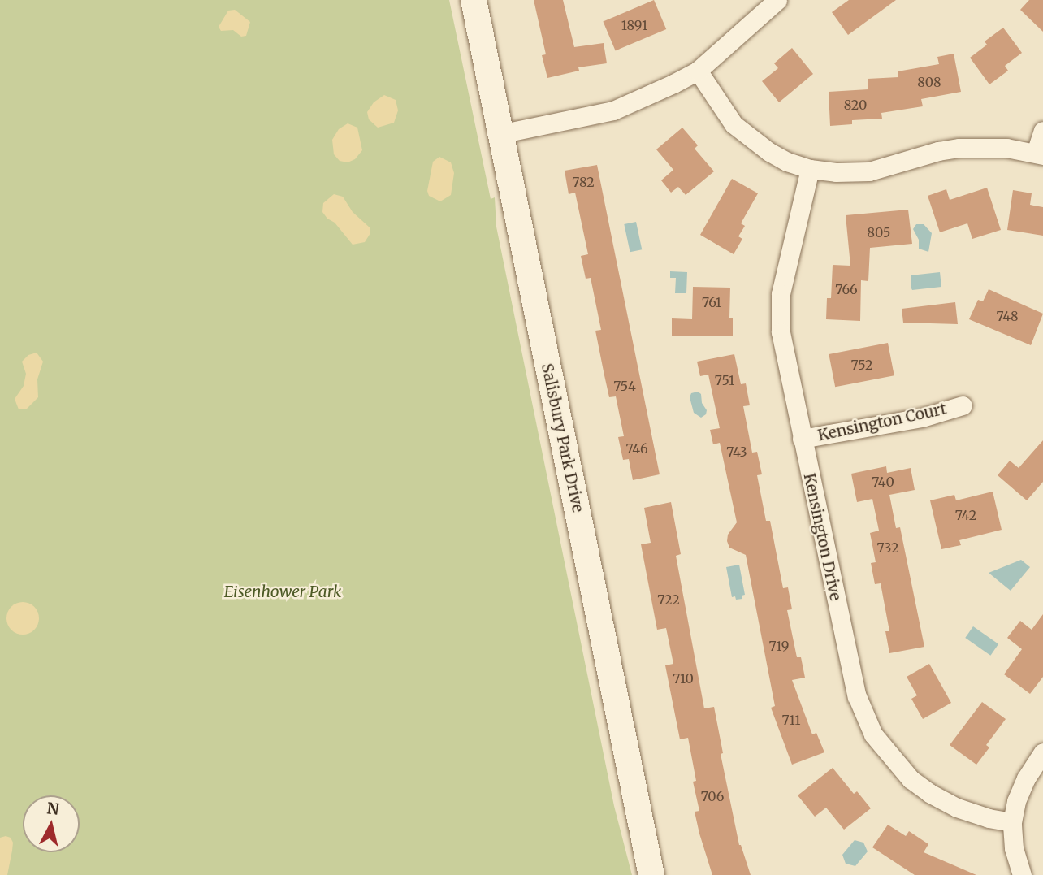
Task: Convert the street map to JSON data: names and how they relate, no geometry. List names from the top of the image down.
{
  "streets": {
    "main road": ["Salisbury Park Drive"],
    "street": ["Kensington Court", "Kensington Drive"]
  },
  "crossings": [
    ["Kensington Court", "Kensington Drive"]
  ],
  "parks": ["Eisenhower Park"],
  "house_numbers": [
    "1891",
    "808",
    "820",
    "782",
    "805",
    "766",
    "761",
    "748",
    "752",
    "751",
    "754",
    "746",
    "743",
    "740",
    "742",
    "732",
    "722",
    "719",
    "710",
    "711",
    "706"
  ],
  "north": "top"
}
